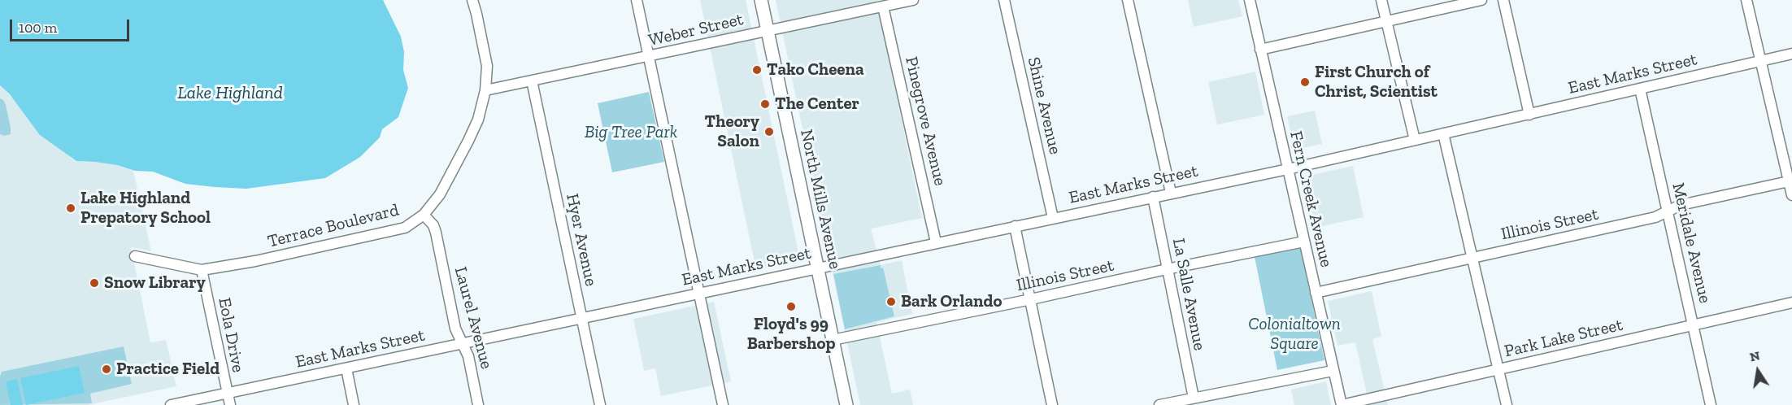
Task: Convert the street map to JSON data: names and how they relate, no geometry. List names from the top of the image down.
{
  "streets": {
    "main road": ["North Mills Avenue"],
    "street": [
      "Weber Street",
      "East Marks Street",
      "Shine Avenue",
      "Pinegrove Avenue",
      "Fern Creek Avenue",
      "Illinois Street",
      "Terrace Boulevard",
      "Hyer Avenue",
      "Meridale Avenue",
      "La Salle Avenue",
      "Laurel Avenue",
      "Eola Drive",
      "Park Lake Street"
    ]
  },
  "crossings": [
    ["Weber Street", "Pinegrove Avenue"],
    ["Weber Street", "North Mills Avenue"],
    ["Weber Street", "Terrace Boulevard"],
    ["Weber Street", "Hyer Avenue"],
    ["East Marks Street", "Shine Avenue"],
    ["East Marks Street", "Pinegrove Avenue"],
    ["East Marks Street", "North Mills Avenue"],
    ["East Marks Street", "Fern Creek Avenue"],
    ["East Marks Street", "Hyer Avenue"],
    ["East Marks Street", "Meridale Avenue"],
    ["East Marks Street", "La Salle Avenue"],
    ["East Marks Street", "Laurel Avenue"],
    ["East Marks Street", "Eola Drive"],
    ["North Mills Avenue", "Illinois Street"],
    ["Fern Creek Avenue", "Illinois Street"],
    ["Fern Creek Avenue", "Park Lake Street"],
    ["Illinois Street", "Meridale Avenue"],
    ["Illinois Street", "La Salle Avenue"],
    ["Terrace Boulevard", "Laurel Avenue"],
    ["Terrace Boulevard", "Eola Drive"],
    ["Meridale Avenue", "Park Lake Street"]
  ],
  "water": ["Lake Highland"],
  "parks": ["Big Tree Park", "Colonialtown Square"],
  "places": [
    "Tako Cheena",
    "First Church of Christ, Scientist",
    "The Center",
    "Theory Salon",
    "Lake Highland Prepatory School",
    "Snow Library",
    "Bark Orlando",
    "Floyd's 99 Barbershop",
    "Practice Field"
  ],
  "scale_bar": "100 m",
  "north": "top"
}
